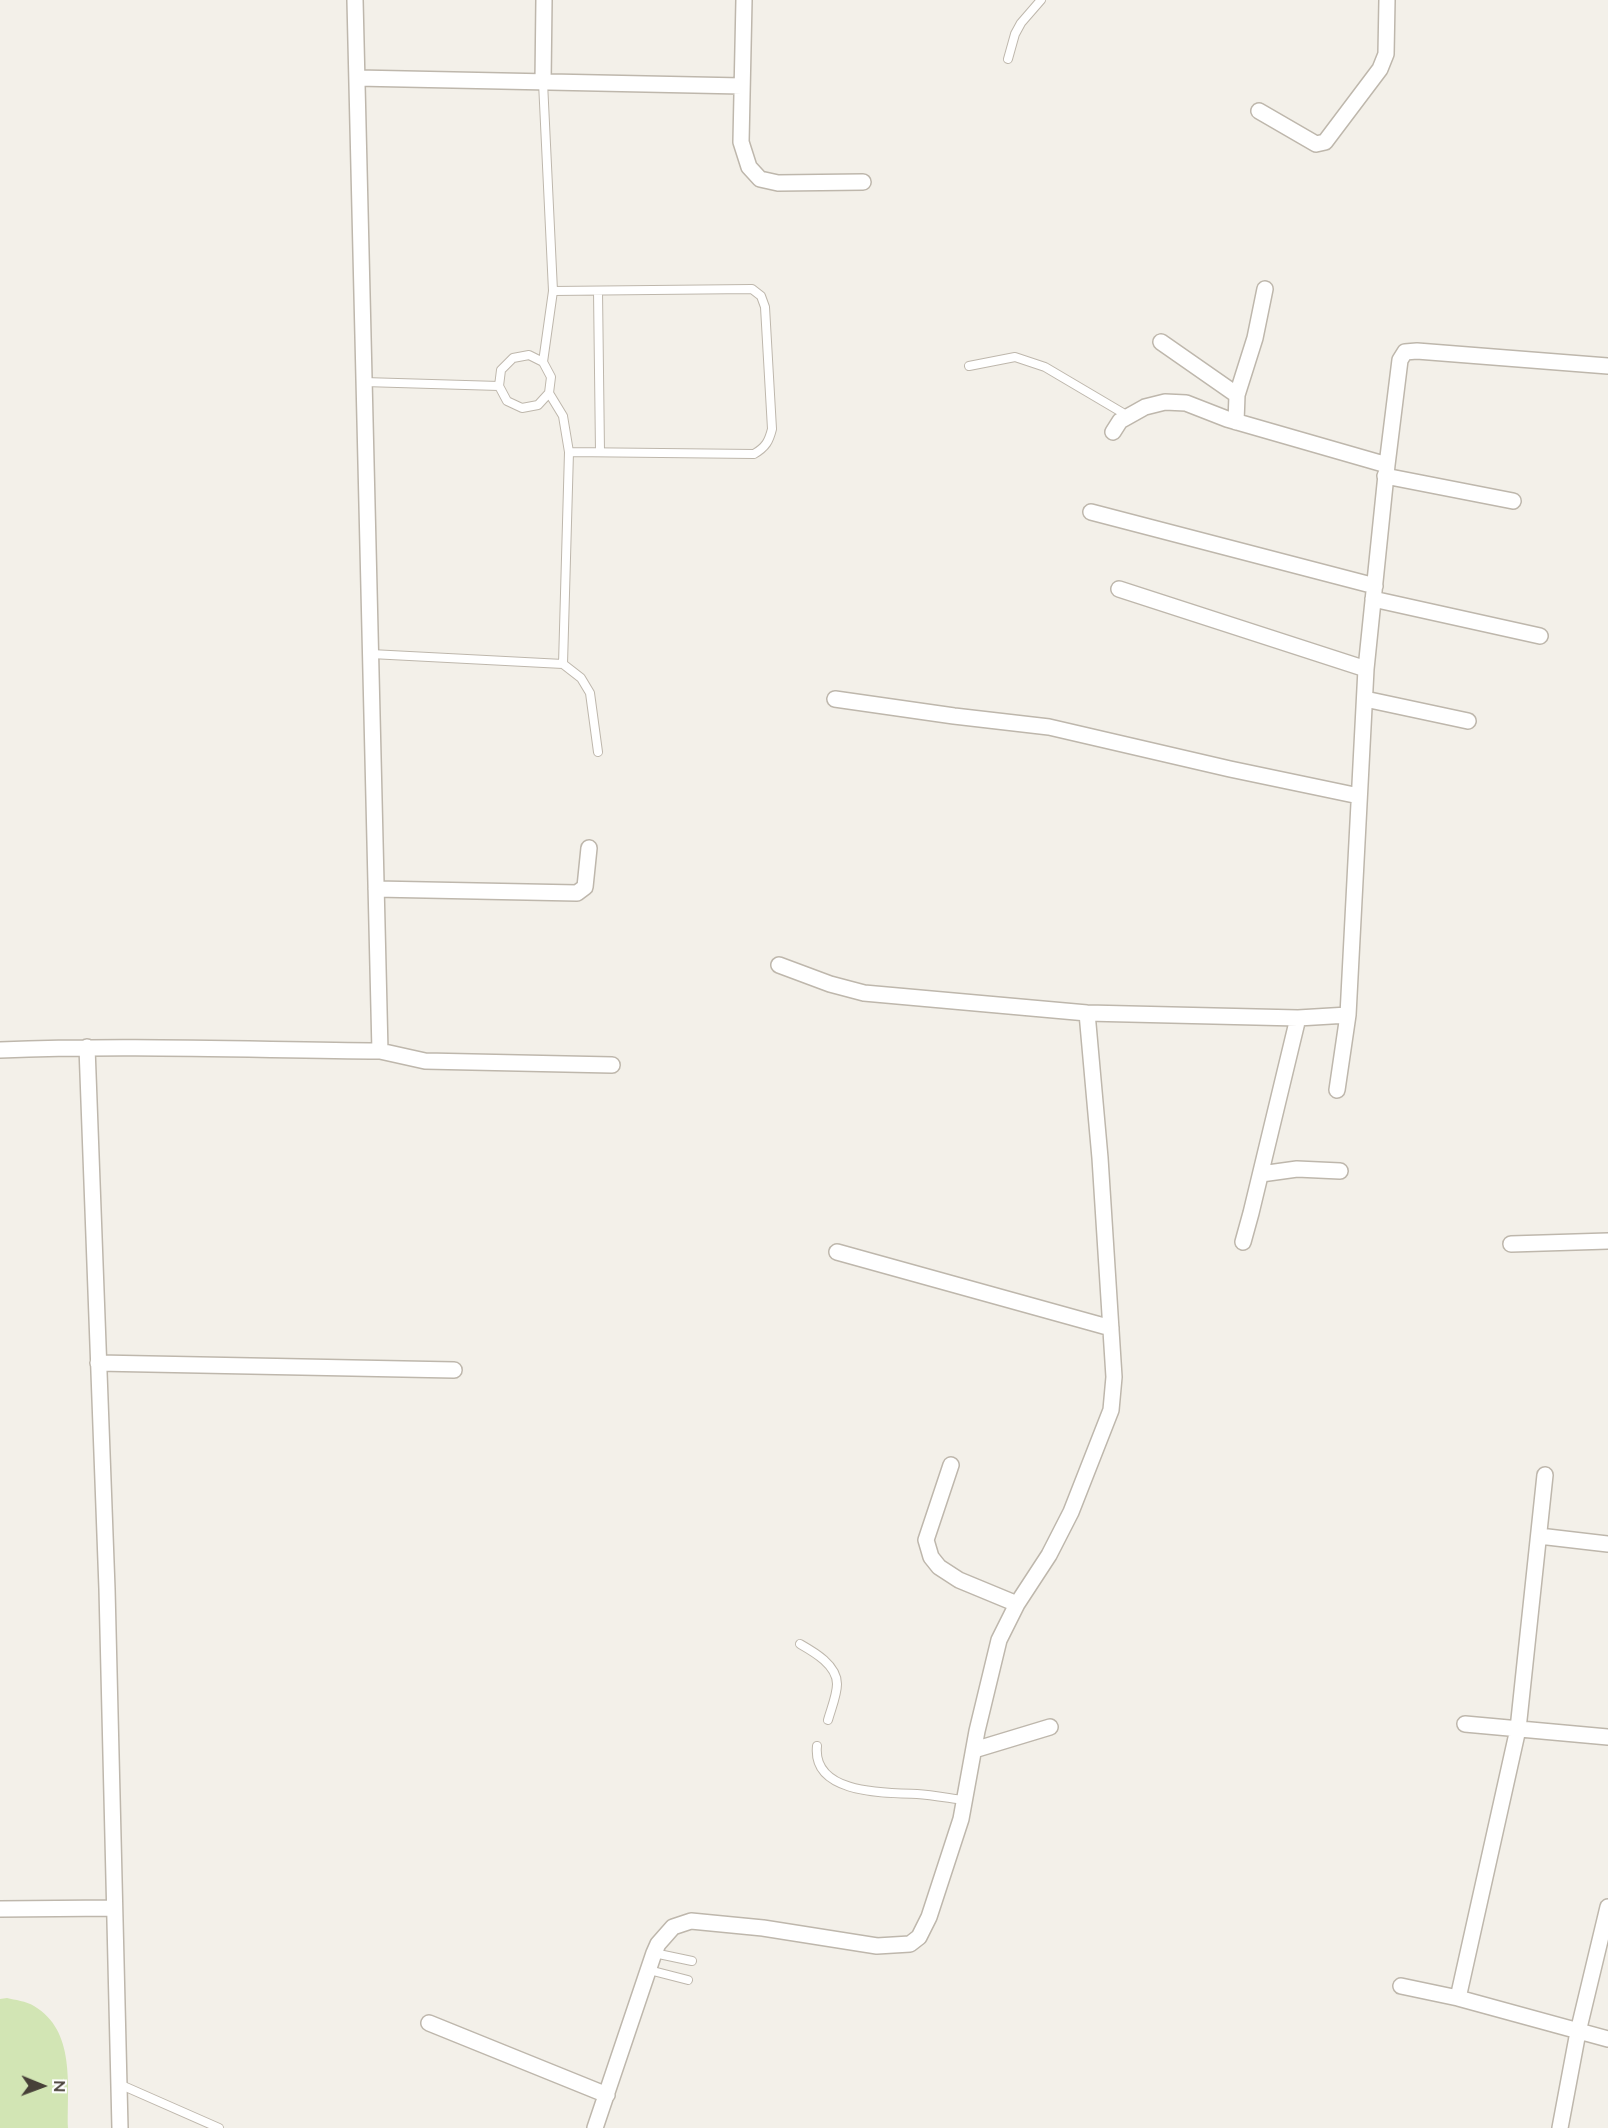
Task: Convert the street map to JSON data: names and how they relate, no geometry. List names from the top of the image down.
{
  "north": "right"
}
